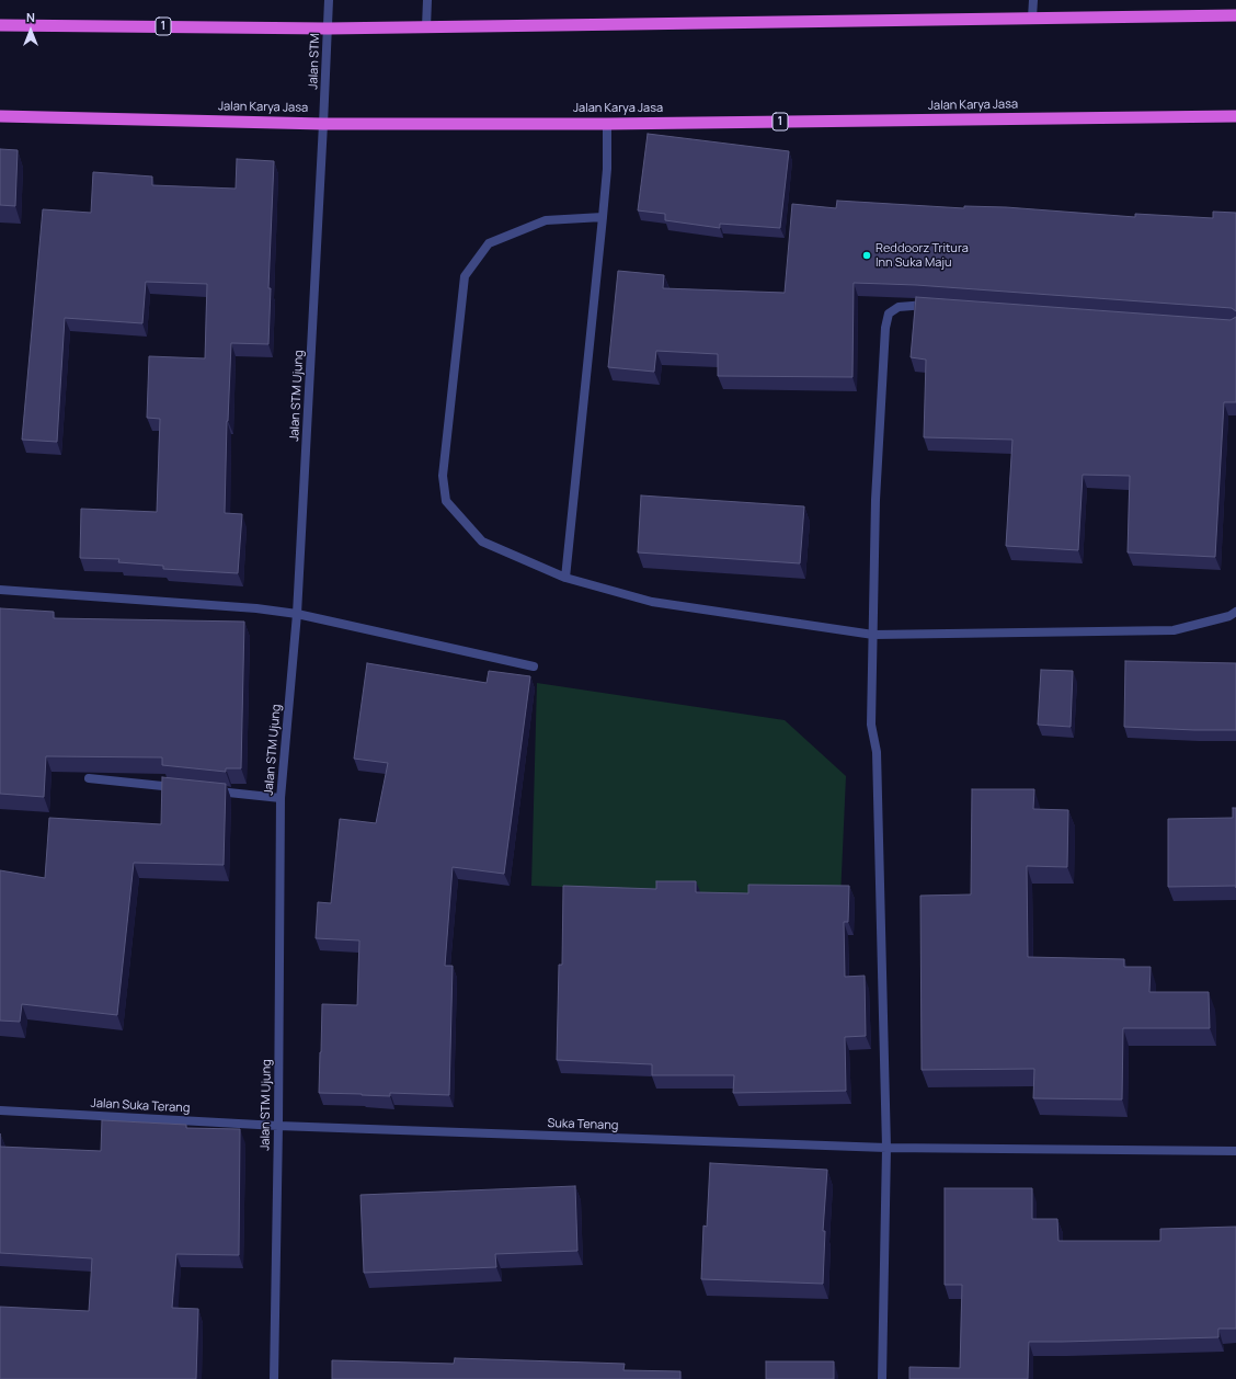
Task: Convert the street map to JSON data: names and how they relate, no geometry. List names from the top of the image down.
{
  "streets": {
    "highway": ["1", "Jalan Karya Jasa"],
    "street": [
      "Jalan STM",
      "Jalan STM Ujung",
      "Jalan Suka Terang",
      "Suka Tenang"
    ]
  },
  "crossings": [
    ["1", "Jalan STM"],
    ["Jalan STM", "Jalan Karya Jasa"],
    ["Jalan STM", "Jalan STM Ujung"],
    ["Jalan Karya Jasa", "Jalan STM Ujung"],
    ["Jalan STM Ujung", "Jalan Suka Terang"],
    ["Jalan STM Ujung", "Suka Tenang"],
    ["Jalan Suka Terang", "Suka Tenang"]
  ],
  "places": ["Reddoorz Tritura Inn Suka Maju"],
  "north": "top"
}
